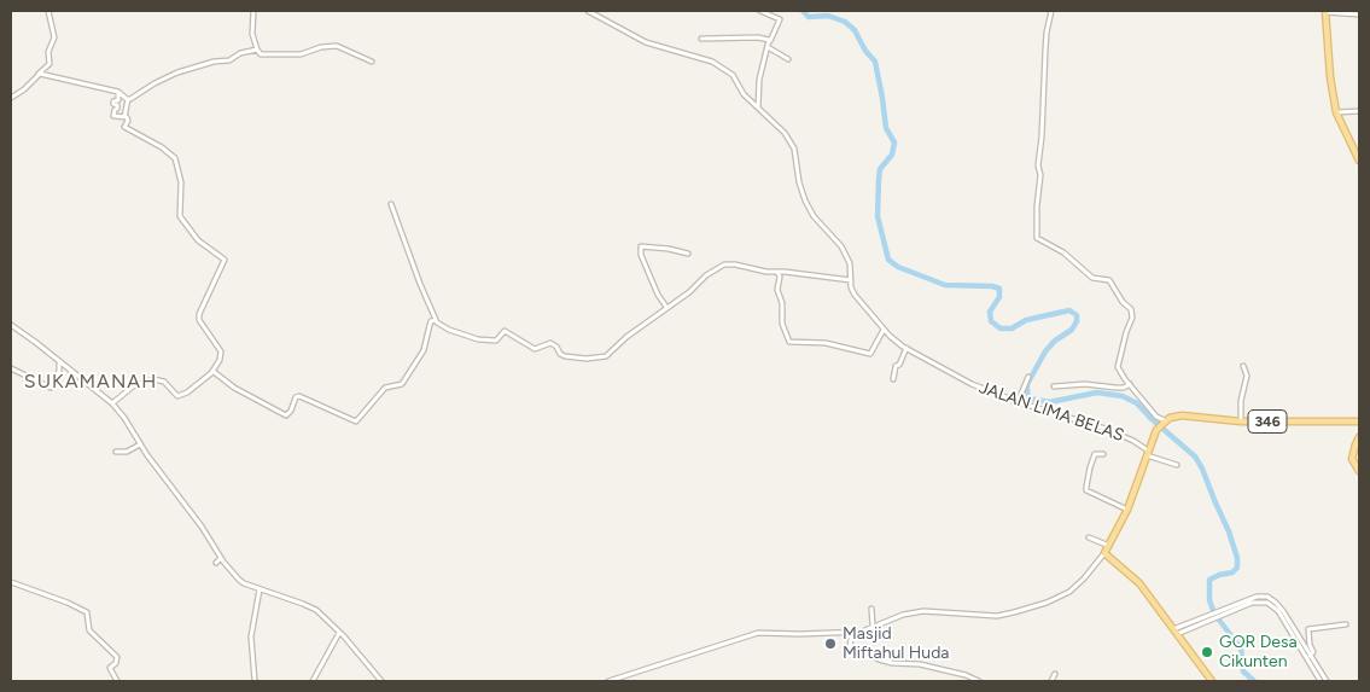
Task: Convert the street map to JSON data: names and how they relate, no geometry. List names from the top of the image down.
{
  "streets": {
    "main road": ["346"],
    "street": ["JALAN LIMA BELAS"]
  },
  "crossings": [
    ["JALAN LIMA BELAS", "346"]
  ],
  "districts": ["SUKAMANAH"],
  "places": ["Masjid Miftahul Huda", "GOR Desa Cikunten"]
}
